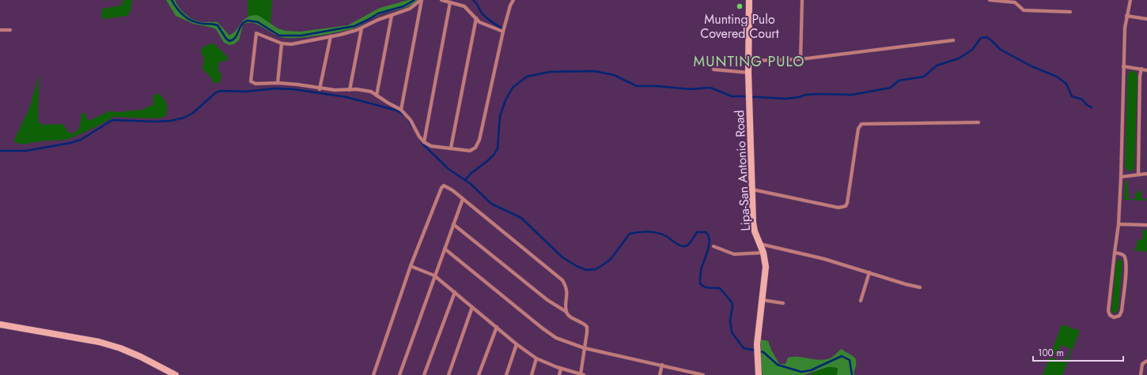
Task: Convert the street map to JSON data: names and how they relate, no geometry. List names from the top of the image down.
{
  "streets": {
    "main road": ["Lipa-San Antonio Road"]
  },
  "districts": ["MUNTING PULO"],
  "places": ["Munting Pulo Covered Court"],
  "scale_bar": "100 m"
}
